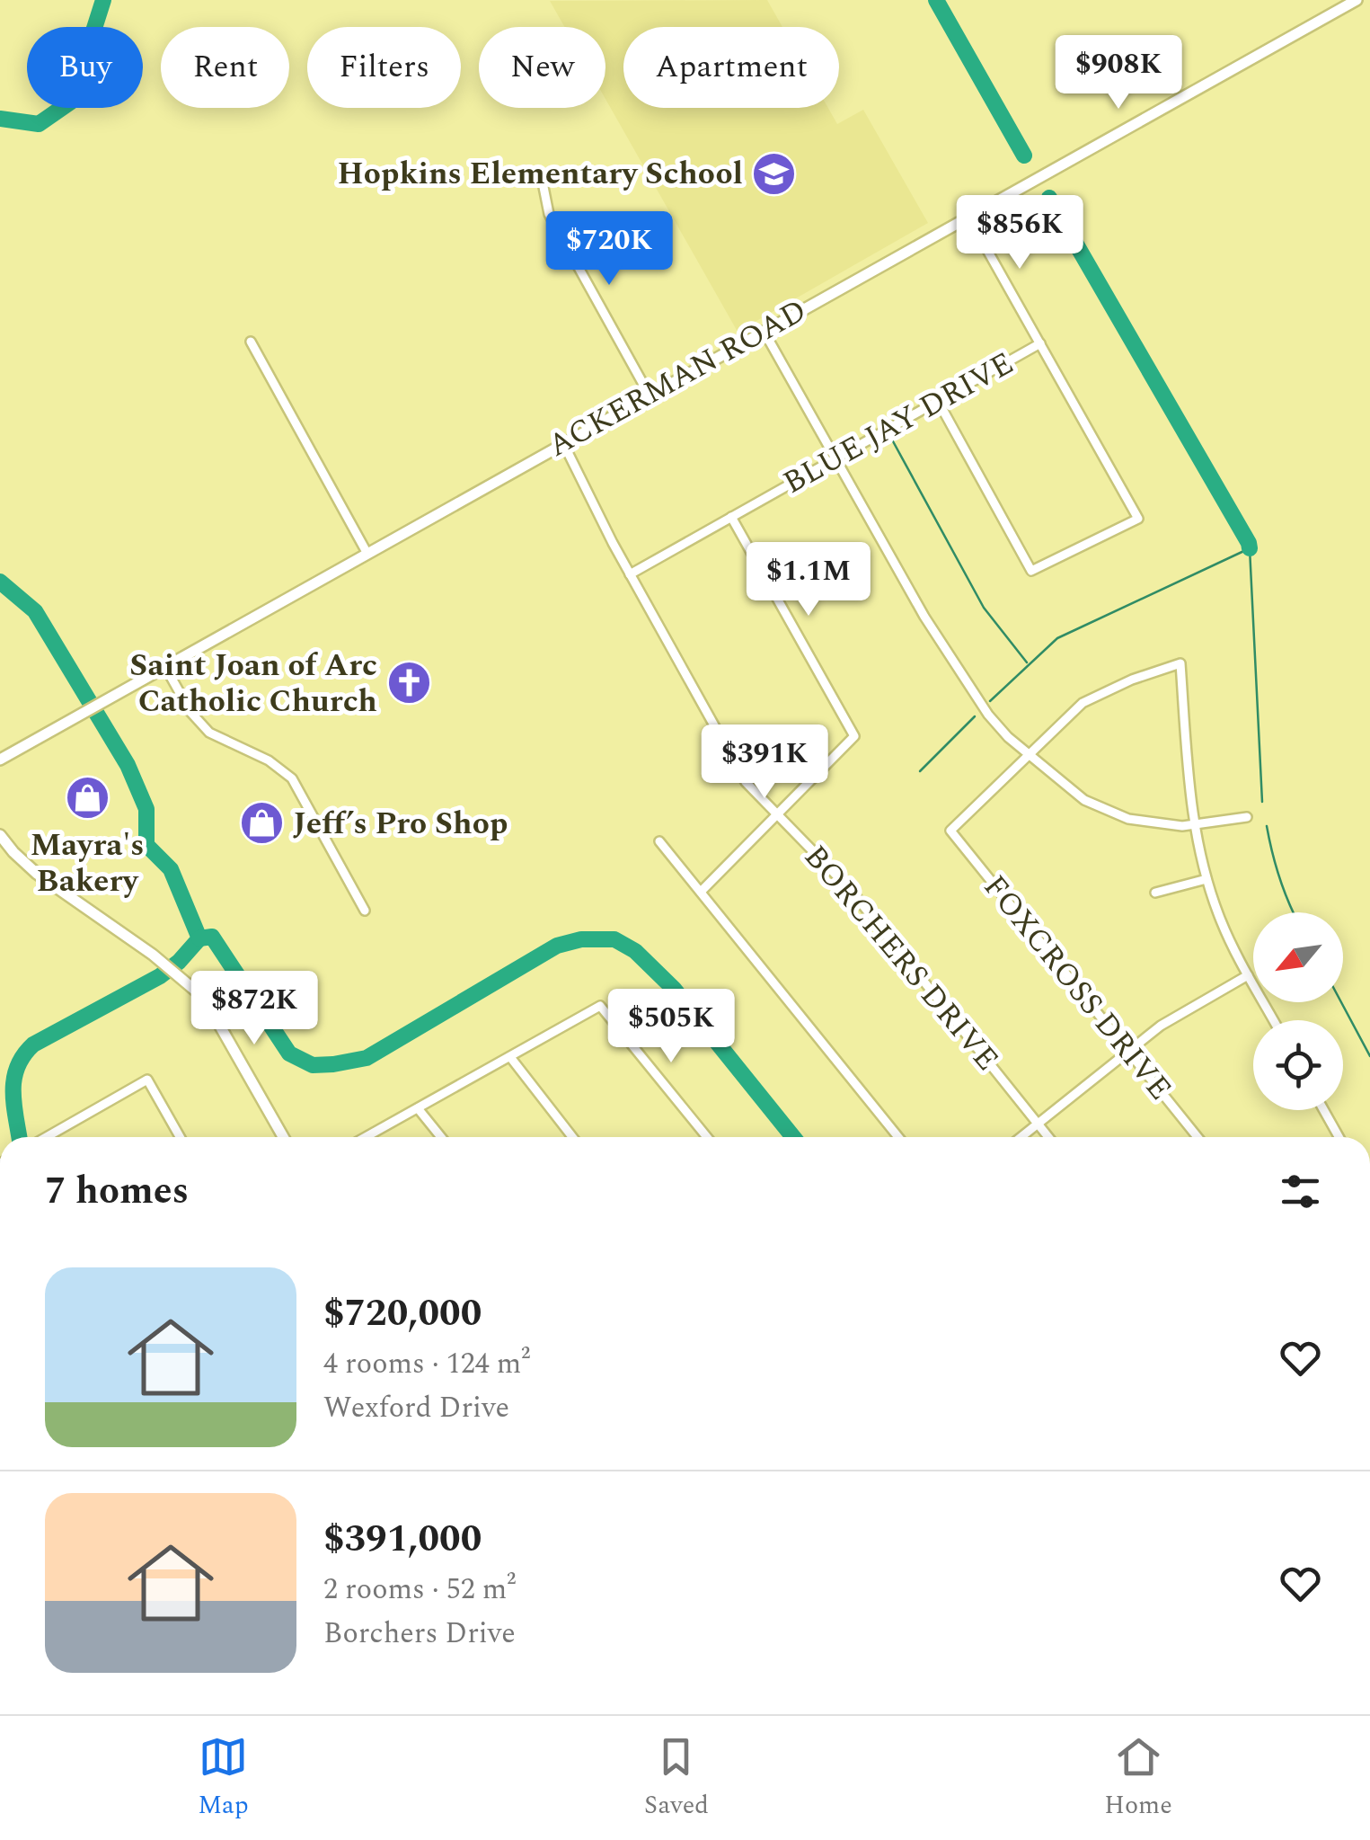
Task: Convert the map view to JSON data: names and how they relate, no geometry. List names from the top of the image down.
{
  "streets": {
    "street": [
      "ACKERMAN ROAD",
      "BLUE JAY DRIVE",
      "BORCHERS DRIVE",
      "FOXCROSS DRIVE"
    ]
  },
  "crossings": [
    ["ACKERMAN ROAD", "BLUE JAY DRIVE"],
    ["ACKERMAN ROAD", "BORCHERS DRIVE"],
    ["BLUE JAY DRIVE", "BORCHERS DRIVE"]
  ],
  "places": {
    "school or university": ["Hopkins Elementary School"],
    "church": ["Saint Joan of Arc Catholic Church"],
    "shop": ["Mayra's Bakery", "Jeff’s Pro Shop"]
  },
  "north": "bottom left",
  "page": {
    "chip": [
      "Buy",
      "Rent",
      "Filters",
      "New",
      "Apartment"
    ],
    "price": [
      "$908K",
      "$856K",
      "$720K",
      "$1.1M",
      "$391K",
      "$872K",
      "$505K"
    ],
    "heading": "7 homes",
    "list": [
      {
        "name": "$720,000",
        "note": "4 rooms · 124 m² · Wexford Drive"
      },
      {
        "name": "$391,000",
        "note": "2 rooms · 52 m² · Borchers Drive"
      }
    ],
    "tabs": ["Map", "Saved", "Home"]
  }
}
